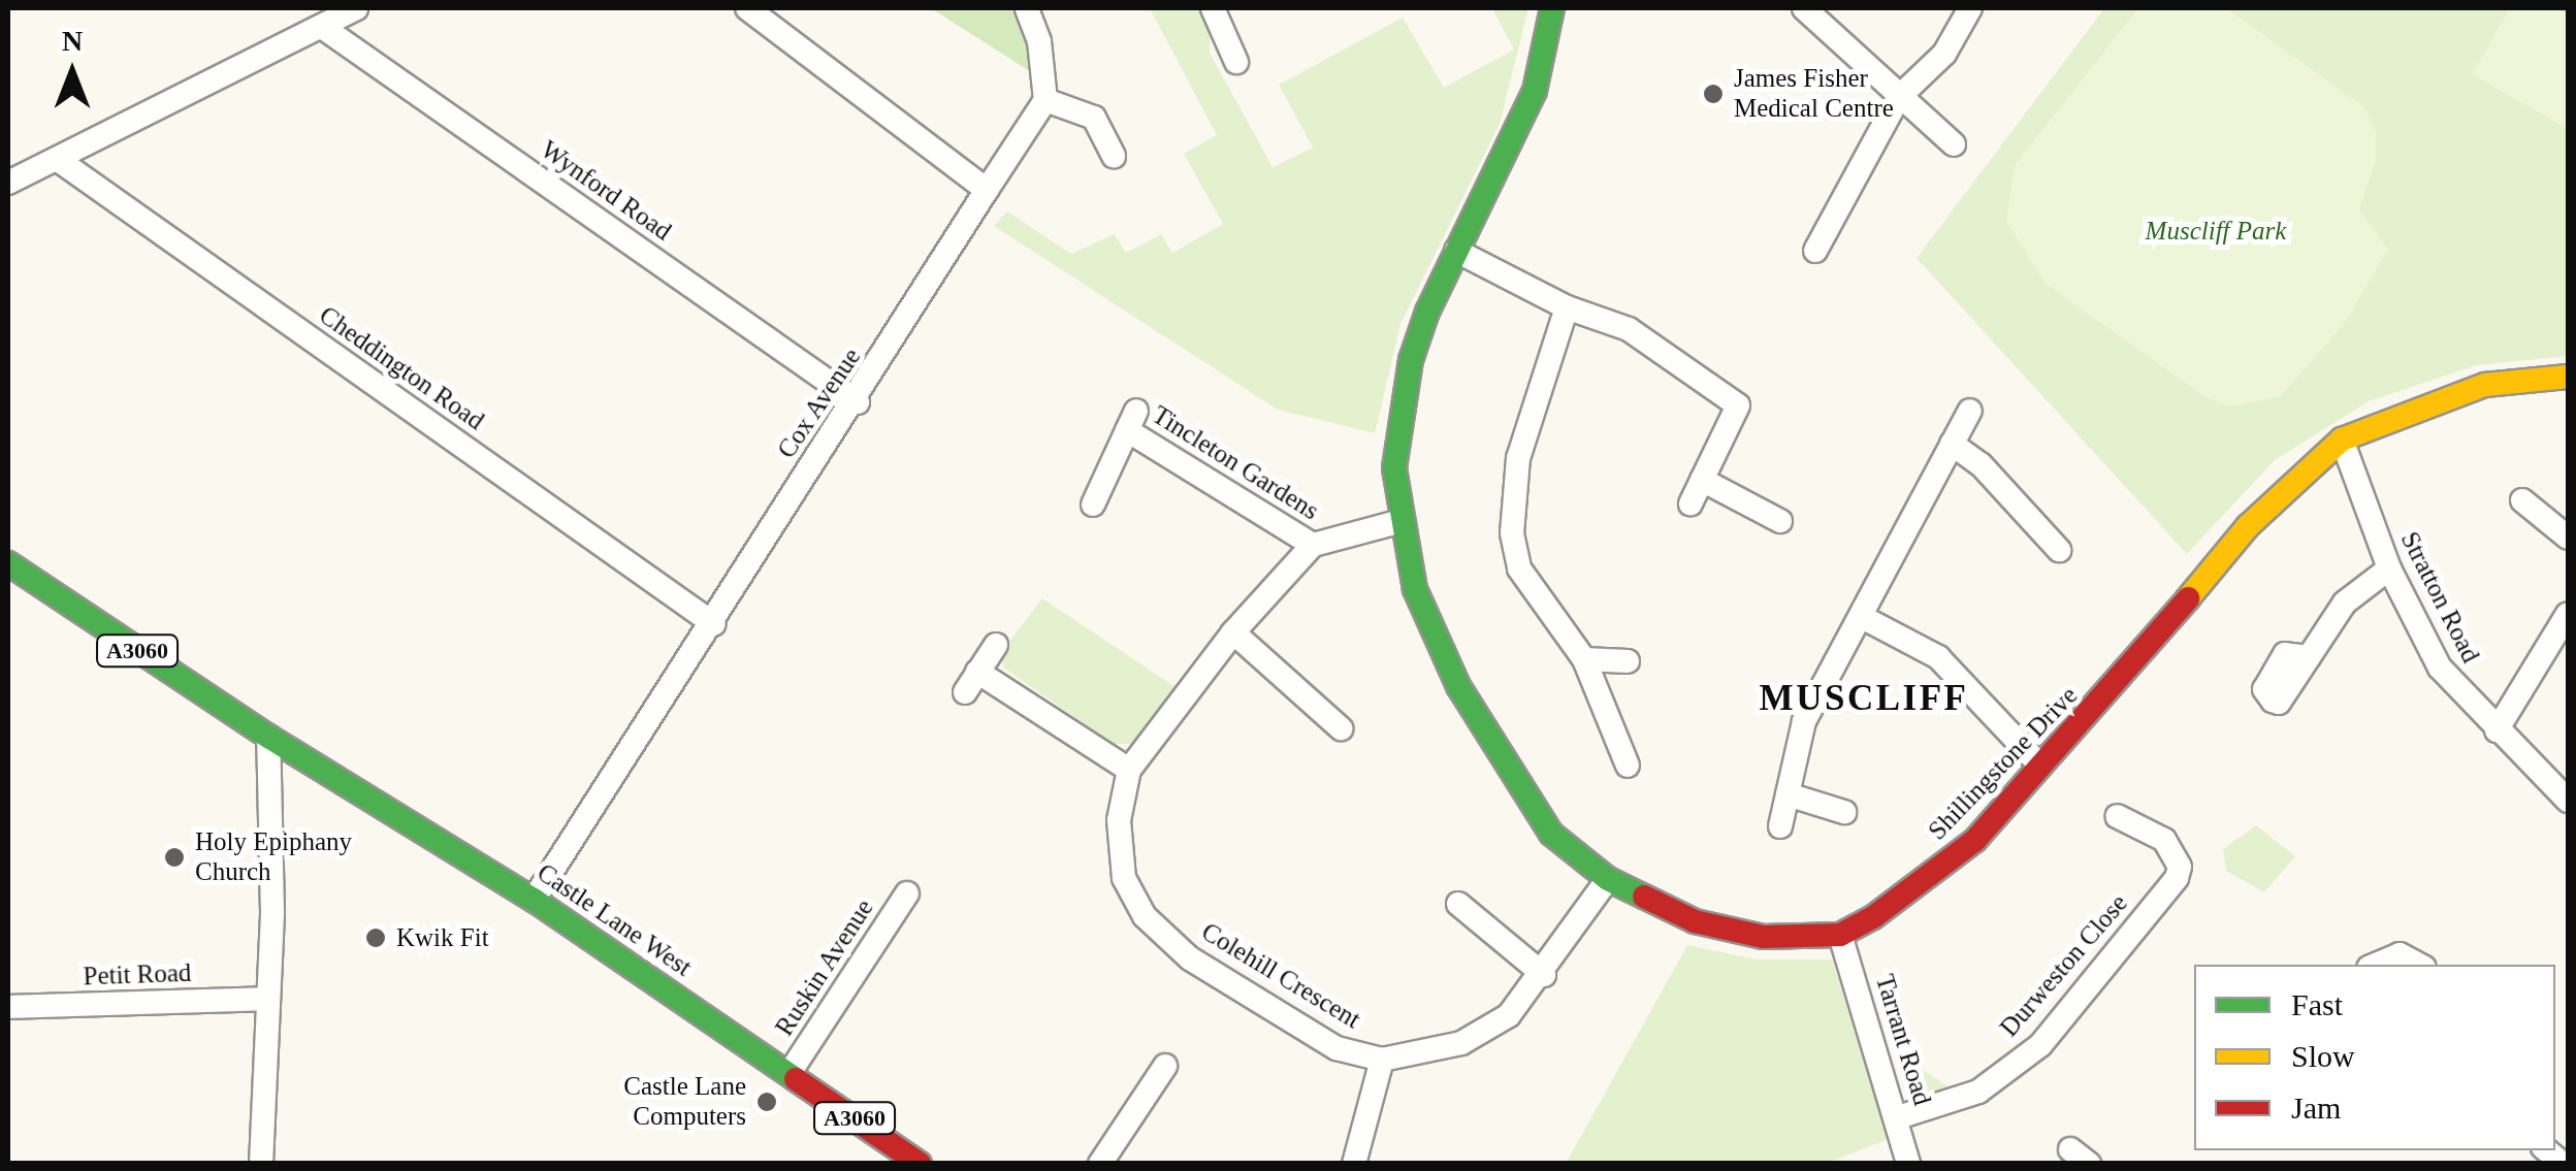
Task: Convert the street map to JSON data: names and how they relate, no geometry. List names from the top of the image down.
{
  "streets": {
    "street": [
      "Wynford Road",
      "Cheddington Road",
      "Cox Avenue",
      "Tincleton Gardens",
      "Stratton Road",
      "A3060",
      "Shillingstone Drive",
      "Castle Lane West",
      "Durweston Close",
      "Ruskin Avenue",
      "Petit Road",
      "Colehill Crescent",
      "Tarrant Road"
    ]
  },
  "crossings": [
    ["Wynford Road", "Cox Avenue"],
    ["Cheddington Road", "Cox Avenue"],
    ["Cox Avenue", "Castle Lane West"],
    ["Tincleton Gardens", "Colehill Crescent"],
    ["Stratton Road", "Shillingstone Drive"],
    ["Shillingstone Drive", "Tarrant Road"],
    ["Castle Lane West", "Ruskin Avenue"],
    ["Durweston Close", "Tarrant Road"]
  ],
  "districts": ["MUSCLIFF"],
  "parks": ["Muscliff Park"],
  "places": [
    "James Fisher Medical Centre",
    "Holy Epiphany Church",
    "Kwik Fit",
    "Castle Lane Computers"
  ],
  "legend": ["Fast", "Slow", "Jam"],
  "north": "top"
}
